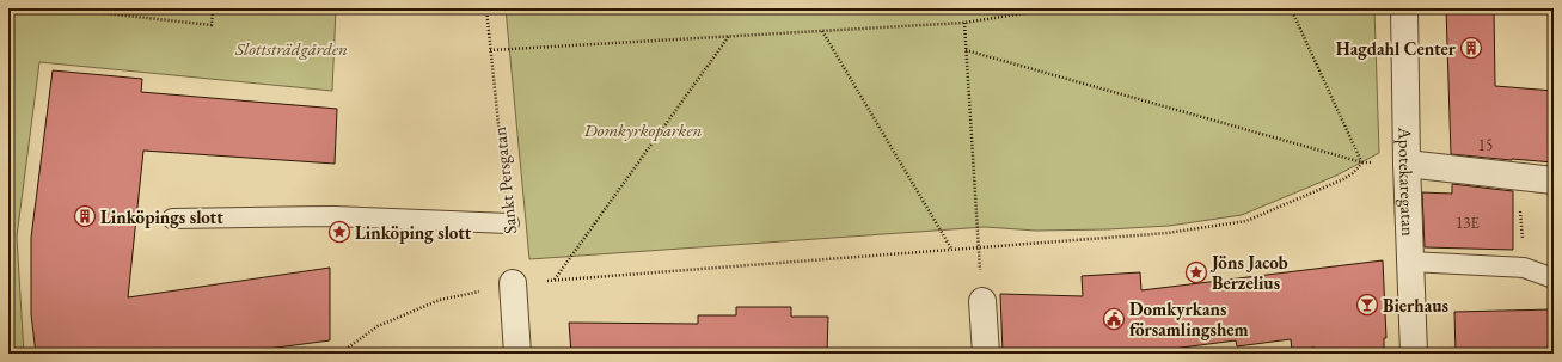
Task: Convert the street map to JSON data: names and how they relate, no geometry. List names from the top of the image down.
{
  "streets": {
    "street": ["Apotekaregatan"],
    "path": ["Sankt Persgatan"]
  },
  "parks": ["Slottsträdgården", "Domkyrkoparken"],
  "places": {
    "building": ["Hagdahl Center", "Linköpings slott"],
    "place": ["Linköping slott", "Jöns Jacob Berzelius"],
    "bar": ["Bierhaus"],
    "public building": ["Domkyrkans församlingshem"]
  },
  "house_numbers": ["15", "13E"]
}
